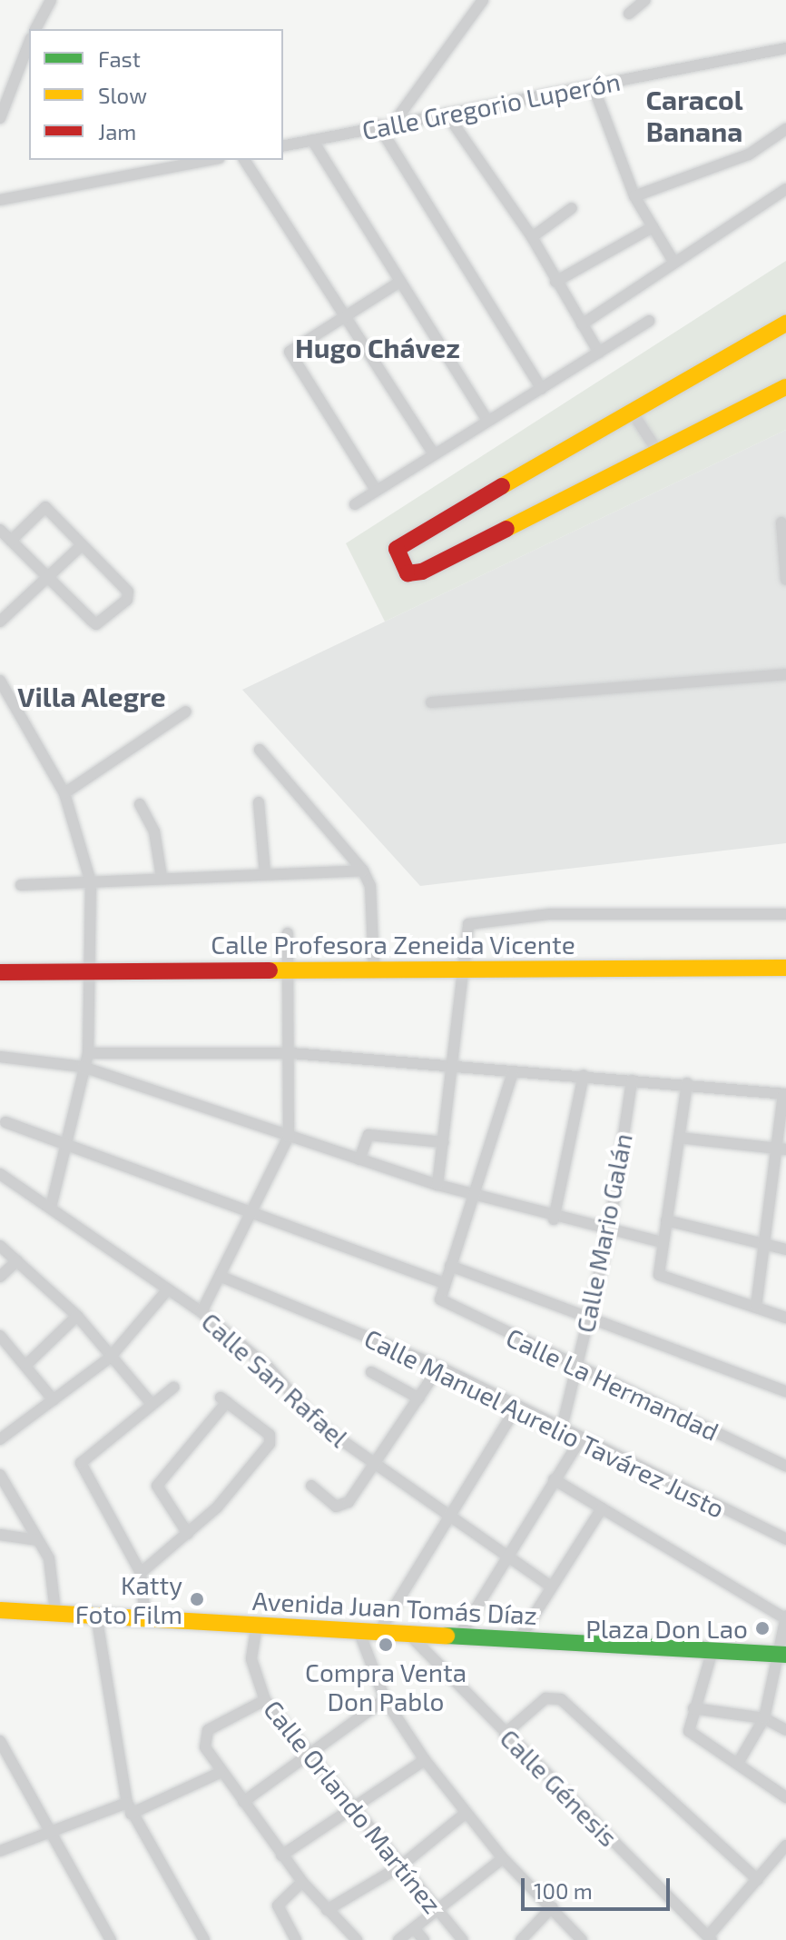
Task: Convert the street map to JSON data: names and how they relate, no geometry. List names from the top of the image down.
{
  "streets": {
    "street": [
      "Calle Gregorio Luperón",
      "Calle Profesora Zeneida Vicente",
      "Calle Mario Galán",
      "Calle San Rafael",
      "Calle La Hermandad",
      "Calle Manuel Aurelio Tavárez Justo",
      "Avenida Juan Tomás Díaz",
      "Calle Génesis",
      "Calle Orlando Martínez"
    ]
  },
  "crossings": [
    ["Calle Mario Galán", "Calle La Hermandad"],
    ["Calle Mario Galán", "Calle Manuel Aurelio Tavárez Justo"],
    ["Avenida Juan Tomás Díaz", "Calle Génesis"],
    ["Avenida Juan Tomás Díaz", "Calle Orlando Martínez"]
  ],
  "districts": ["Caracol Banana", "Hugo Chávez", "Villa Alegre"],
  "places": ["Katty Foto Film", "Plaza Don Lao", "Compra Venta Don Pablo"],
  "legend": ["Fast", "Slow", "Jam"],
  "scale_bar": "100 m"
}
